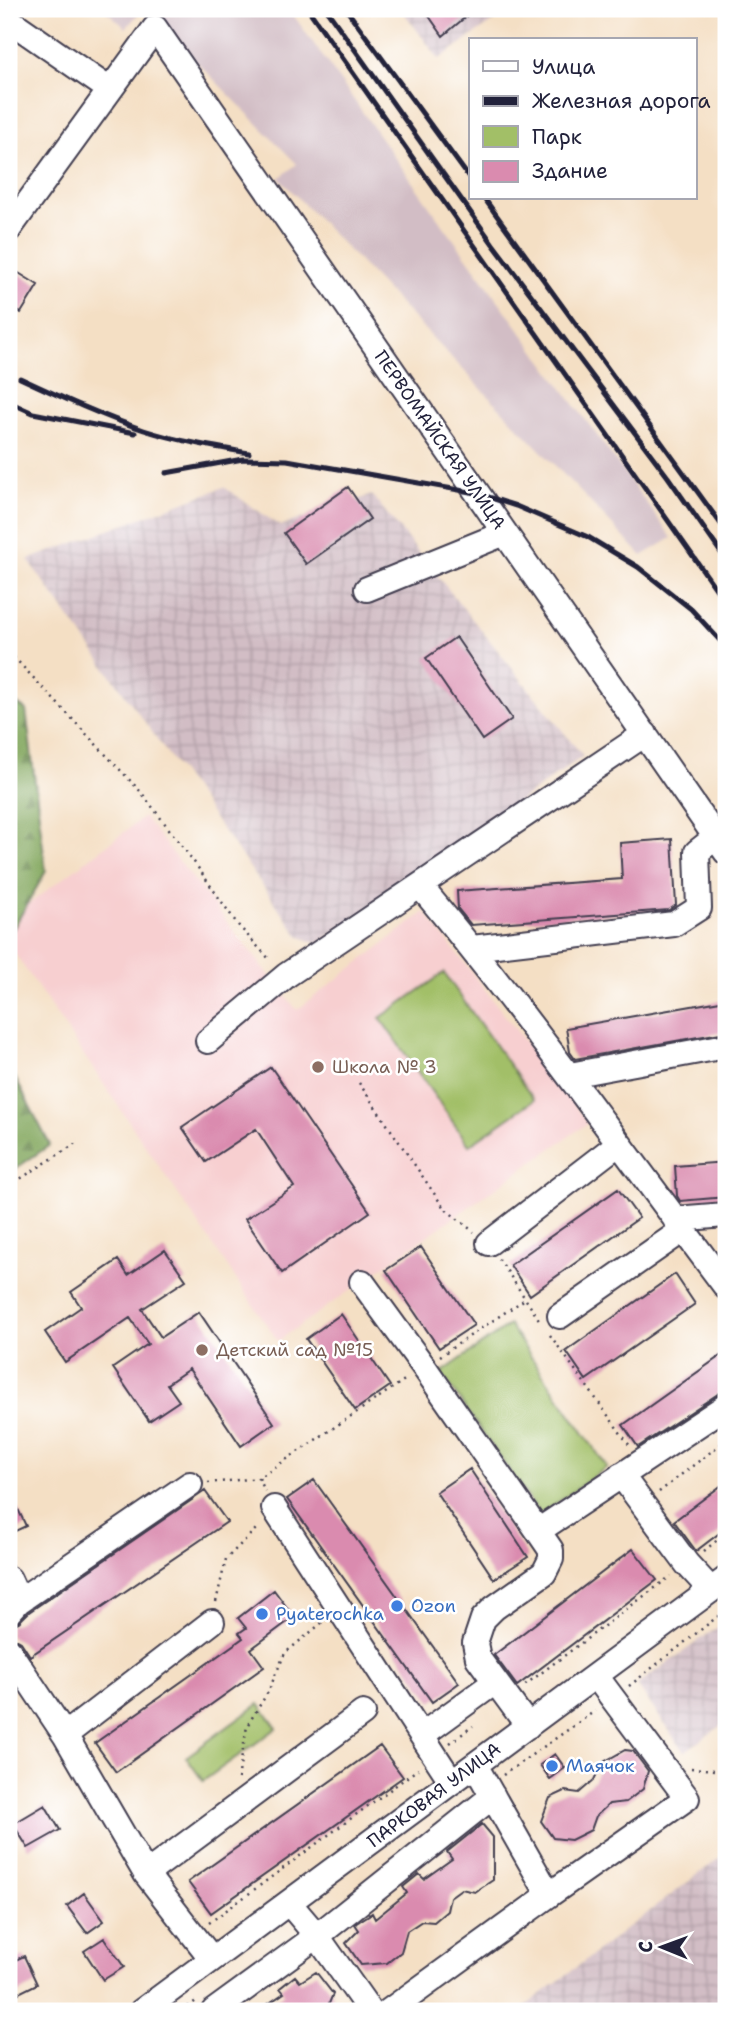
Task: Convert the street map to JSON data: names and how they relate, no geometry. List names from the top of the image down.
{
  "streets": {
    "street": ["ПЕРВОМАЙСКАЯ УЛИЦА", "ПАРКОВАЯ УЛИЦА"]
  },
  "places": [
    "Школа № 3",
    "Детский сад №15",
    "Ozon",
    "Pyaterochka",
    "Маячок"
  ],
  "legend": [
    "Улица",
    "Железная дорога",
    "Парк",
    "Здание"
  ],
  "north": "left"
}
